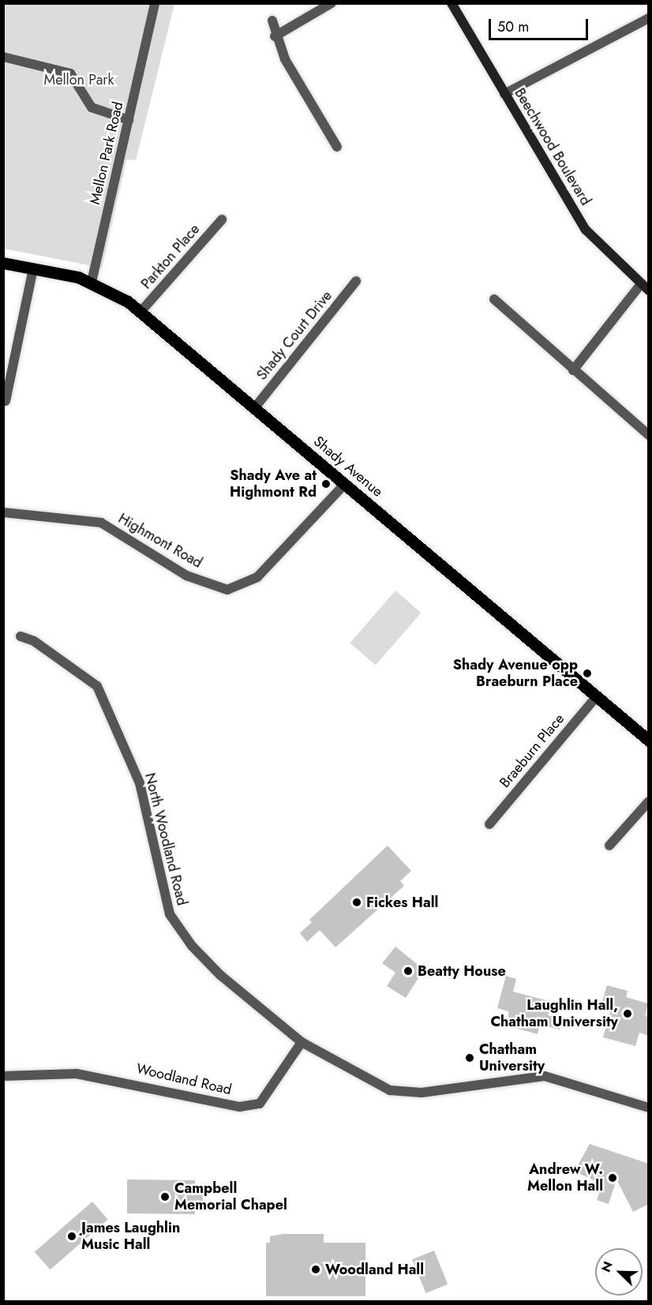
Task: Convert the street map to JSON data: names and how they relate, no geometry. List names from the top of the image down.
{
  "streets": {
    "main road": ["Beechwood Boulevard", "Shady Avenue"],
    "street": [
      "Mellon Park Road",
      "Parkton Place",
      "Shady Court Drive",
      "Highmont Road",
      "Braeburn Place",
      "North Woodland Road",
      "Woodland Road"
    ]
  },
  "crossings": [
    ["Mellon Park Road", "Shady Avenue"],
    ["Parkton Place", "Shady Avenue"],
    ["Shady Court Drive", "Shady Avenue"],
    ["Shady Avenue", "Highmont Road"],
    ["Shady Avenue", "Braeburn Place"],
    ["North Woodland Road", "Woodland Road"]
  ],
  "parks": ["Mellon Park"],
  "places": [
    "Shady Ave at Highmont Rd",
    "Shady Avenue opp Braeburn Place",
    "Fickes Hall",
    "Beatty House",
    "Laughlin Hall, Chatham University",
    "Chatham University",
    "Andrew W. Mellon Hall",
    "Campbell Memorial Chapel",
    "James Laughlin Music Hall",
    "Woodland Hall"
  ],
  "scale_bar": "50 m",
  "north": "top left"
}
